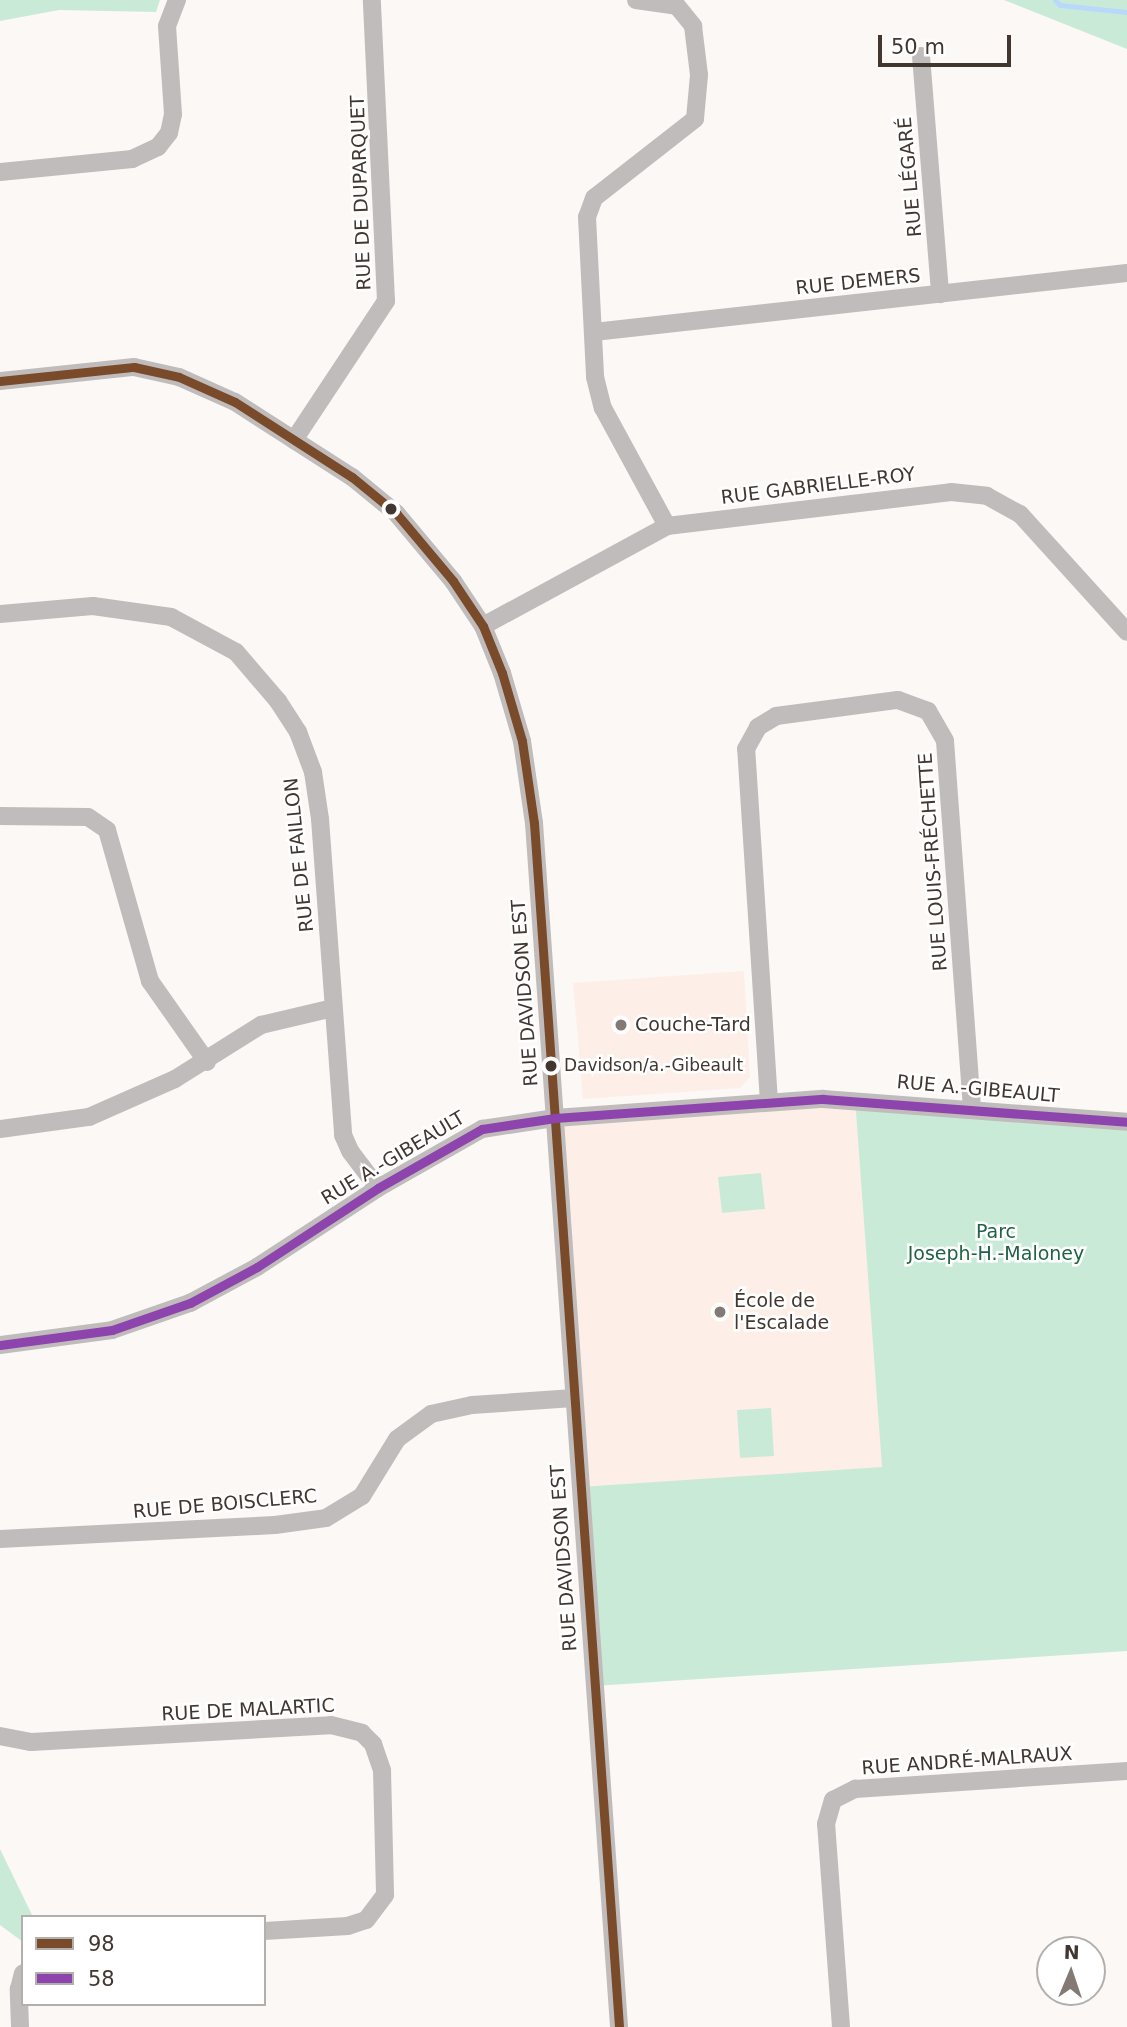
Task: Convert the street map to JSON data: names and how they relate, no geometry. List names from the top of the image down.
{
  "streets": {
    "street": [
      "RUE LÉGARÉ",
      "RUE DE DUPARQUET",
      "RUE DEMERS",
      "RUE GABRIELLE-ROY",
      "RUE DE FAILLON",
      "RUE LOUIS-FRÉCHETTE",
      "RUE DAVIDSON EST",
      "RUE A.-GIBEAULT",
      "RUE DE BOISCLERC",
      "RUE DE MALARTIC",
      "RUE ANDRÉ-MALRAUX"
    ]
  },
  "crossings": [
    ["RUE LÉGARÉ", "RUE DEMERS"],
    ["RUE DE DUPARQUET", "RUE DAVIDSON EST"],
    ["RUE GABRIELLE-ROY", "RUE DAVIDSON EST"],
    ["RUE DE FAILLON", "RUE A.-GIBEAULT"],
    ["RUE LOUIS-FRÉCHETTE", "RUE A.-GIBEAULT"],
    ["RUE DAVIDSON EST", "RUE A.-GIBEAULT"],
    ["RUE DAVIDSON EST", "RUE DE BOISCLERC"]
  ],
  "parks": ["Parc Joseph-H.-Maloney"],
  "places": ["Couche-Tard", "Davidson/a.-Gibeault", "École de l'Escalade"],
  "lines": ["transit line 98", "transit line 58"],
  "legend": ["98", "58"],
  "scale_bar": "50 m",
  "north": "top"
}
